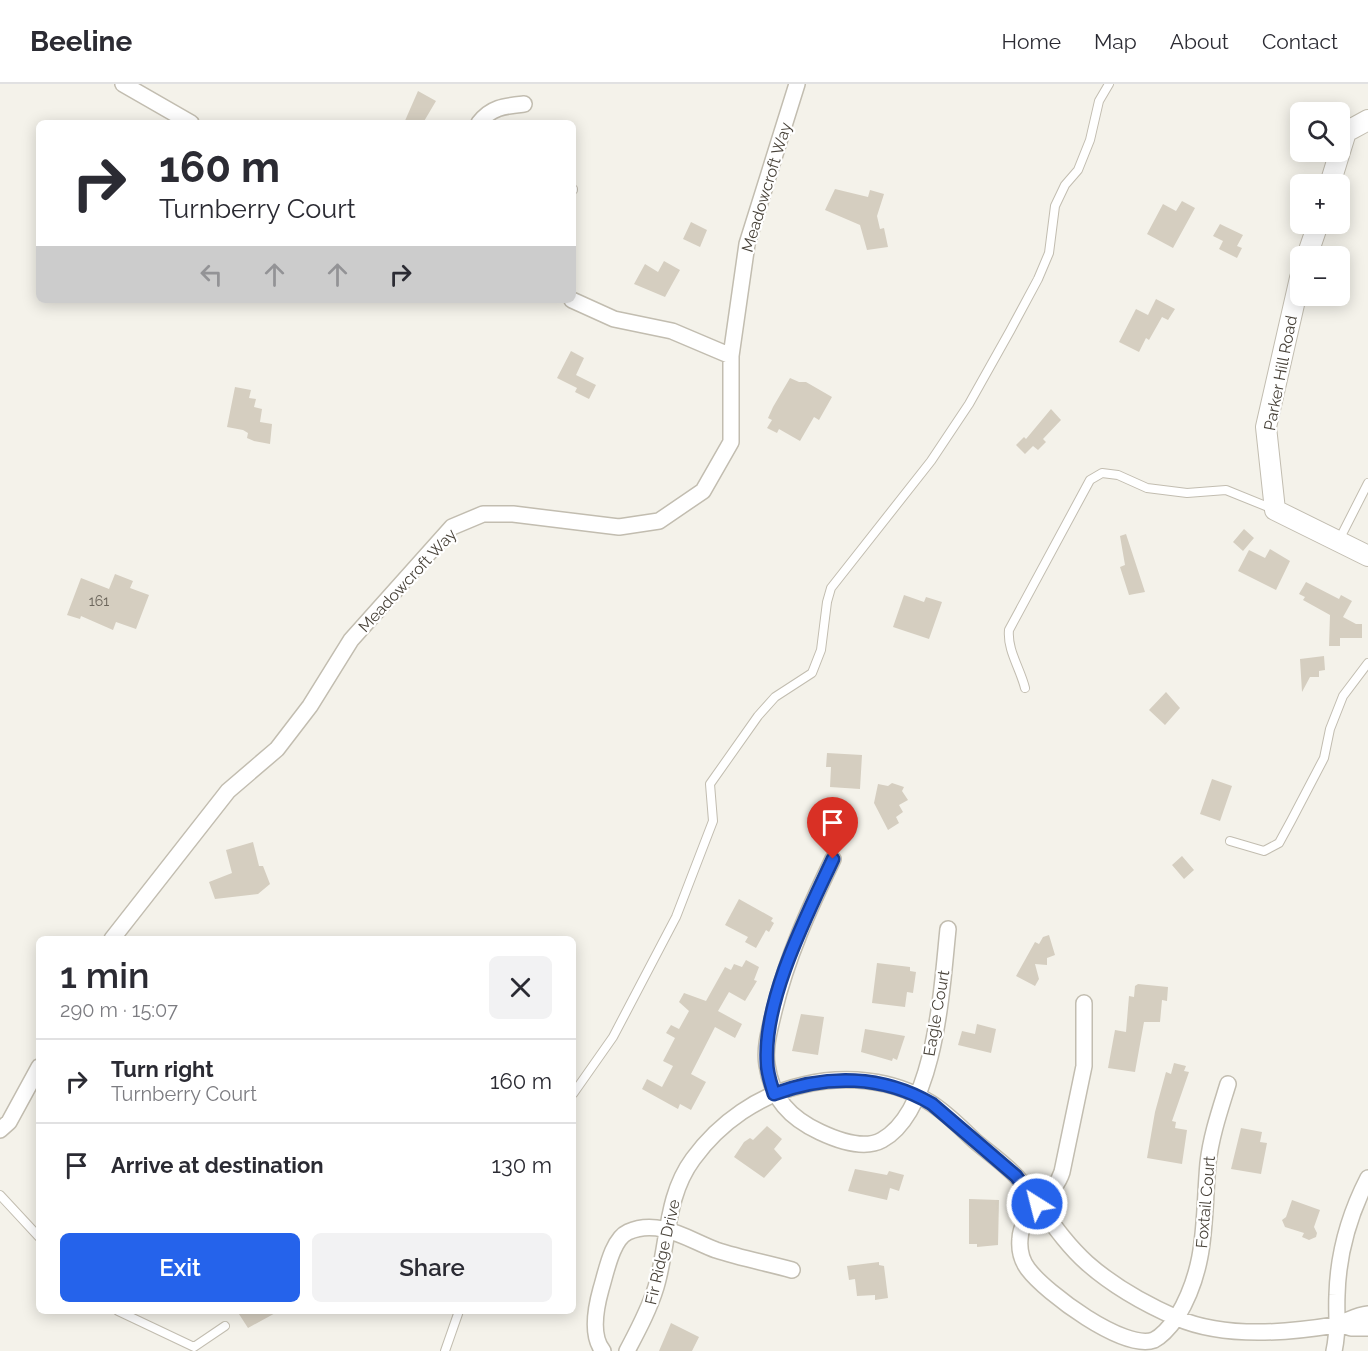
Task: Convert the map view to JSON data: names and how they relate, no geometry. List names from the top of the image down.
{
  "streets": {
    "street": [
      "Meadowcroft Way",
      "Parker Hill Road",
      "Eagle Court",
      "Foxtail Court",
      "Fir Ridge Drive"
    ]
  },
  "crossings": [
    ["Eagle Court", "Fir Ridge Drive"],
    ["Foxtail Court", "Fir Ridge Drive"]
  ],
  "house_numbers": ["161"],
  "page": {
    "header": "Beeline",
    "nav": [
      "Home",
      "Map",
      "About",
      "Contact"
    ],
    "map_buttons": ["+", "−"],
    "turn": ["160 m", "Turnberry Court"],
    "heading": ["1 min", "290 m · 15:07"],
    "list": [
      {
        "name": "Turn right",
        "note": "Turnberry Court",
        "value": "160 m"
      },
      {
        "name": "Arrive at destination",
        "value": "130 m"
      }
    ],
    "buttons": ["Exit", "Share"]
  }
}
